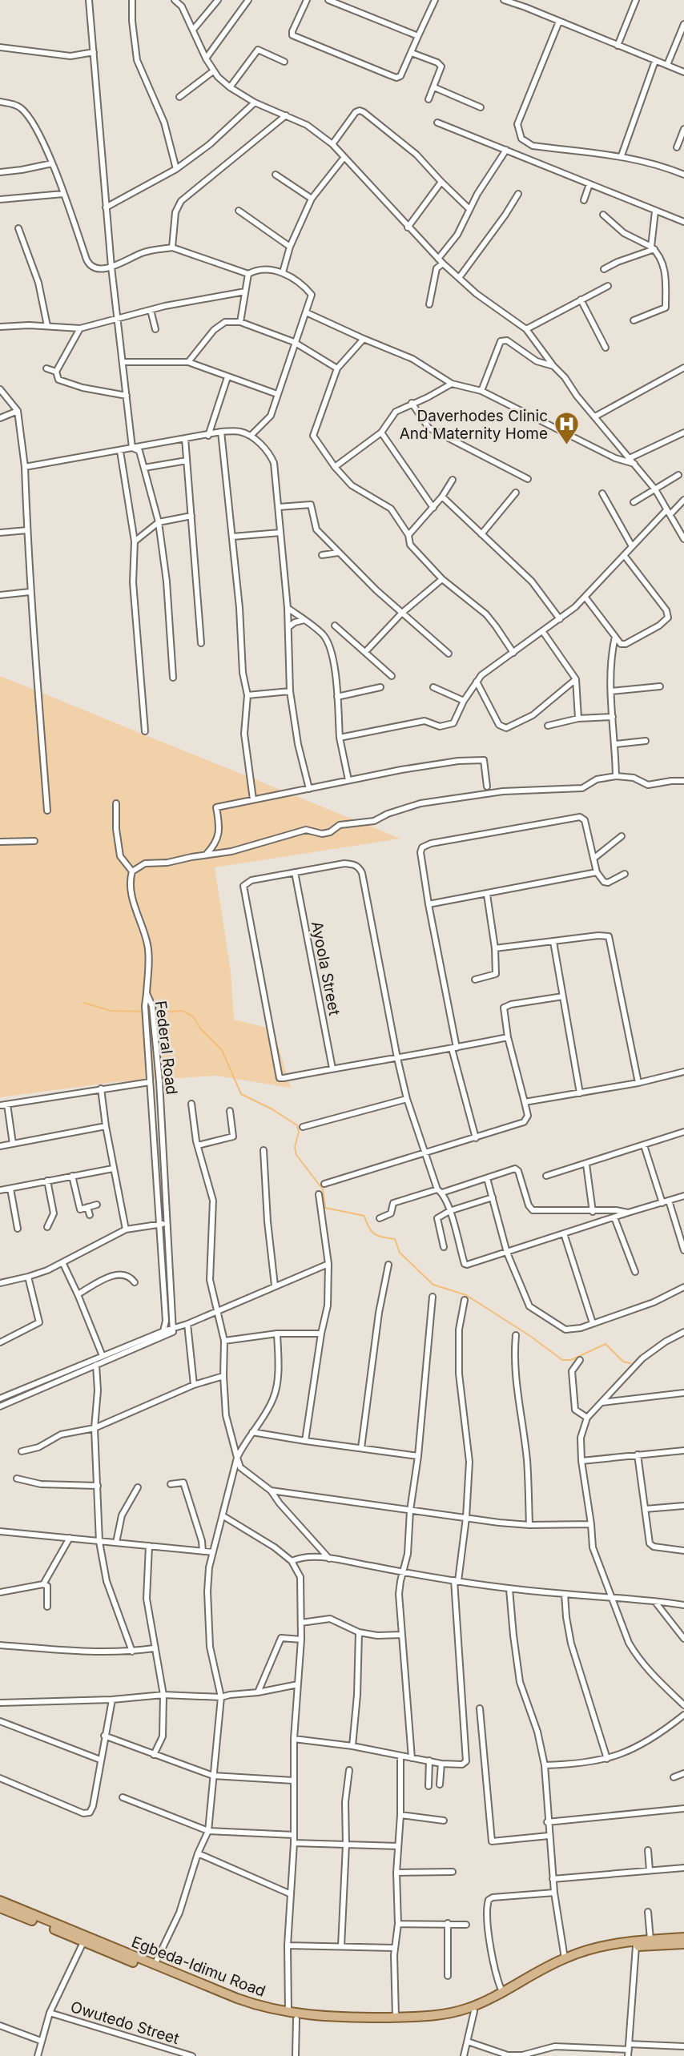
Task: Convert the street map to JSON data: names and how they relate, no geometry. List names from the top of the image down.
{
  "streets": {
    "main road": ["Egbeda-Idimu Road"],
    "street": ["Ayoola Street", "Federal Road", "Owutedo Street"]
  },
  "places": {
    "hospital": ["Daverhodes Clinic And Maternity Home"]
  }
}
